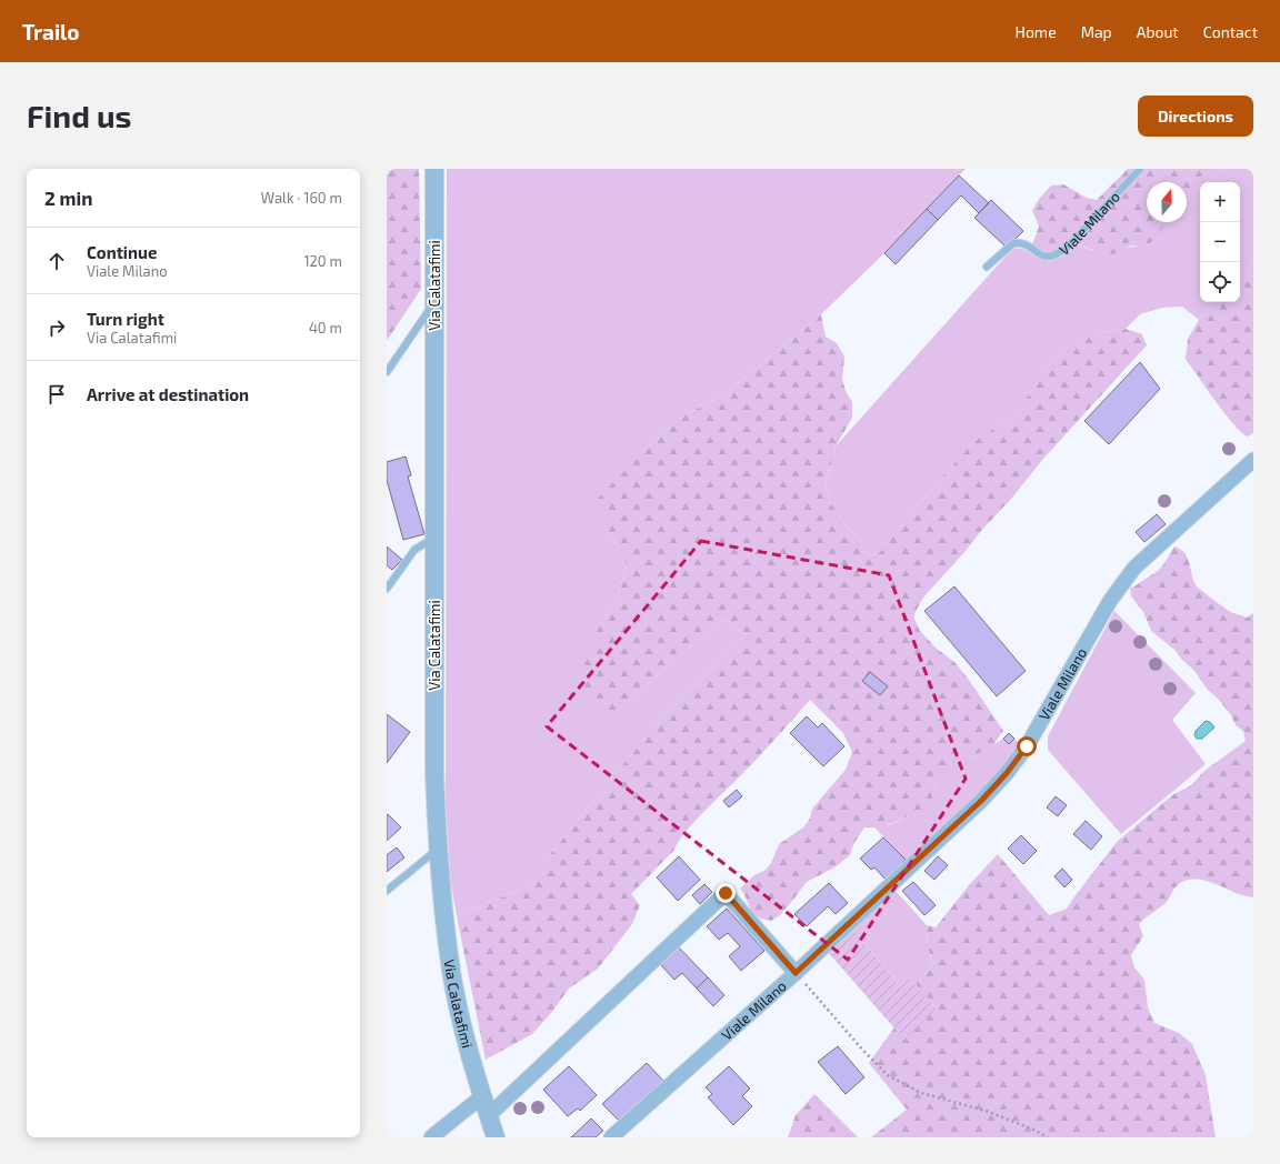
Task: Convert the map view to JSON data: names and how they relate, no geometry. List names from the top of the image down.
{
  "streets": {
    "street": ["Viale Milano", "Via Calatafimi"]
  },
  "north": "top",
  "page": {
    "header": "Trailo",
    "nav": [
      "Home",
      "Map",
      "About",
      "Contact"
    ],
    "buttons": "Directions",
    "title": "Find us",
    "heading": ["2 min", "Walk · 160 m"],
    "map_buttons": ["+", "−"],
    "list": [
      ["Continue", "Viale Milano", "120 m"],
      ["Turn right", "Via Calatafimi", "40 m"],
      "Arrive at destination"
    ]
  }
}
